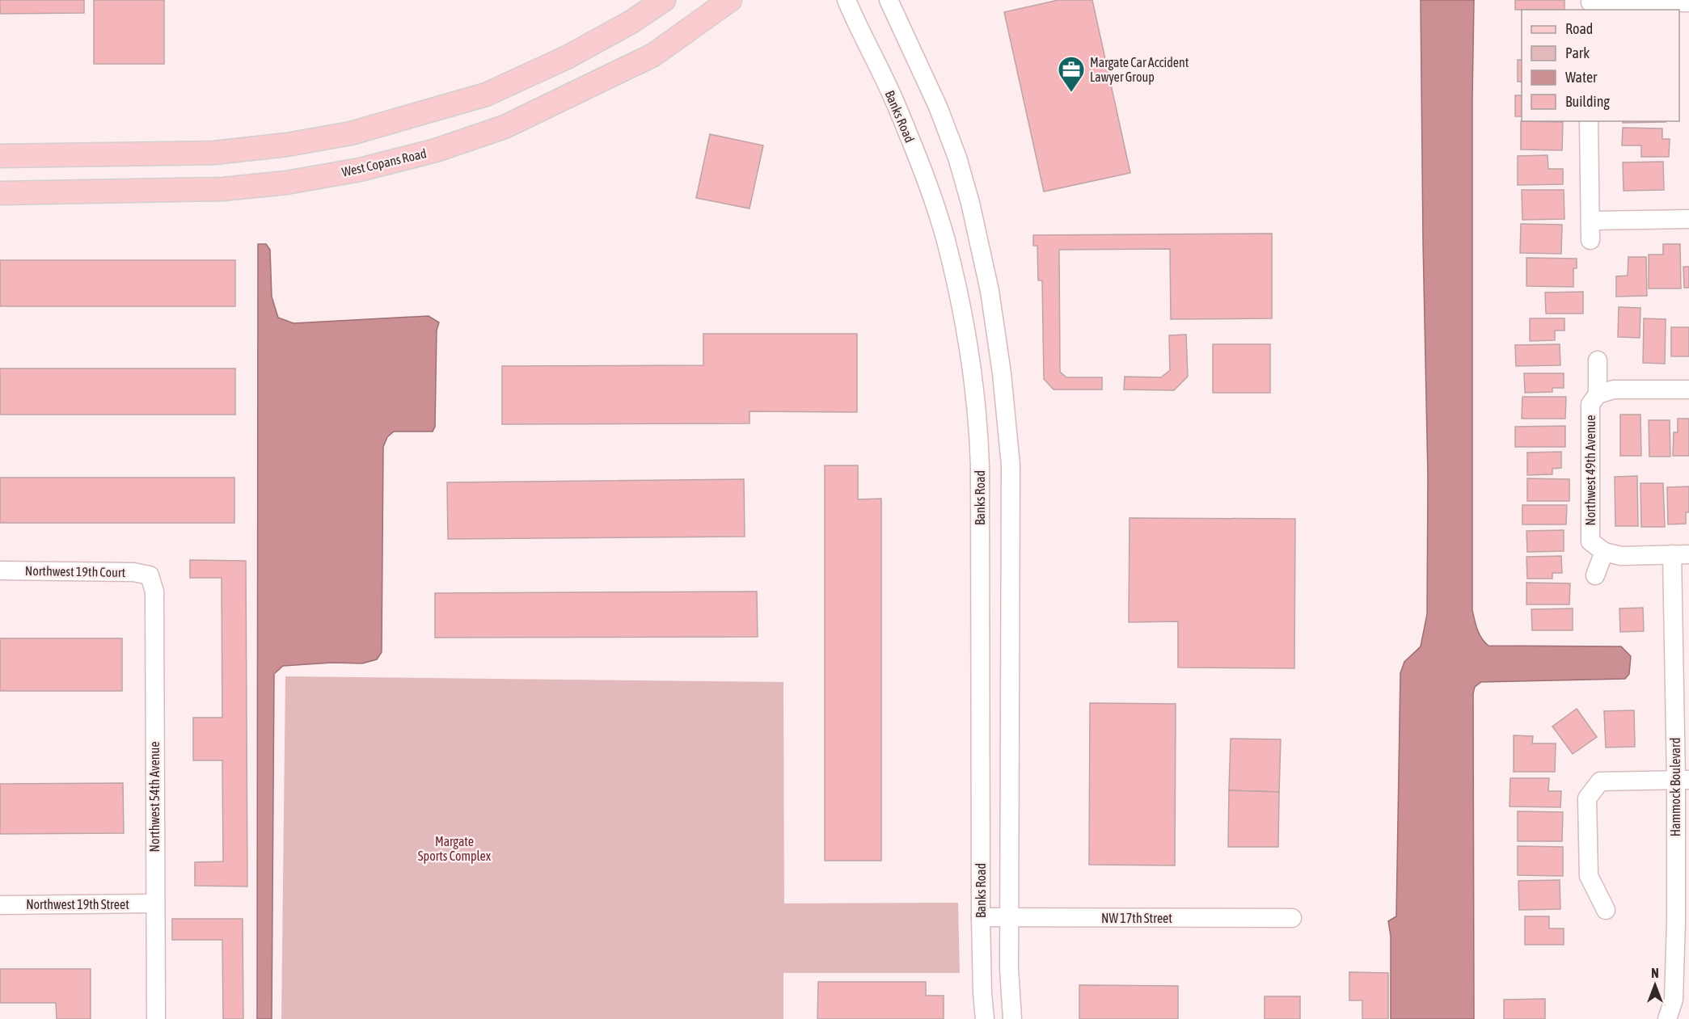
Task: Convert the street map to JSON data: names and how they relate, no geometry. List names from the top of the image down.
{
  "streets": {
    "main road": ["West Copans Road"],
    "street": [
      "Banks Road",
      "Northwest 49th Avenue",
      "Northwest 19th Court",
      "Hammock Boulevard",
      "Northwest 54th Avenue",
      "Northwest 19th Street",
      "NW 17th Street"
    ]
  },
  "crossings": [
    ["Banks Road", "NW 17th Street"],
    ["Northwest 19th Court", "Northwest 54th Avenue"],
    ["Northwest 54th Avenue", "Northwest 19th Street"]
  ],
  "parks": ["Margate Sports Complex"],
  "places": {
    "office": ["Margate Car Accident Lawyer Group"]
  },
  "legend": [
    "Road",
    "Park",
    "Water",
    "Building"
  ],
  "north": "top"
}
